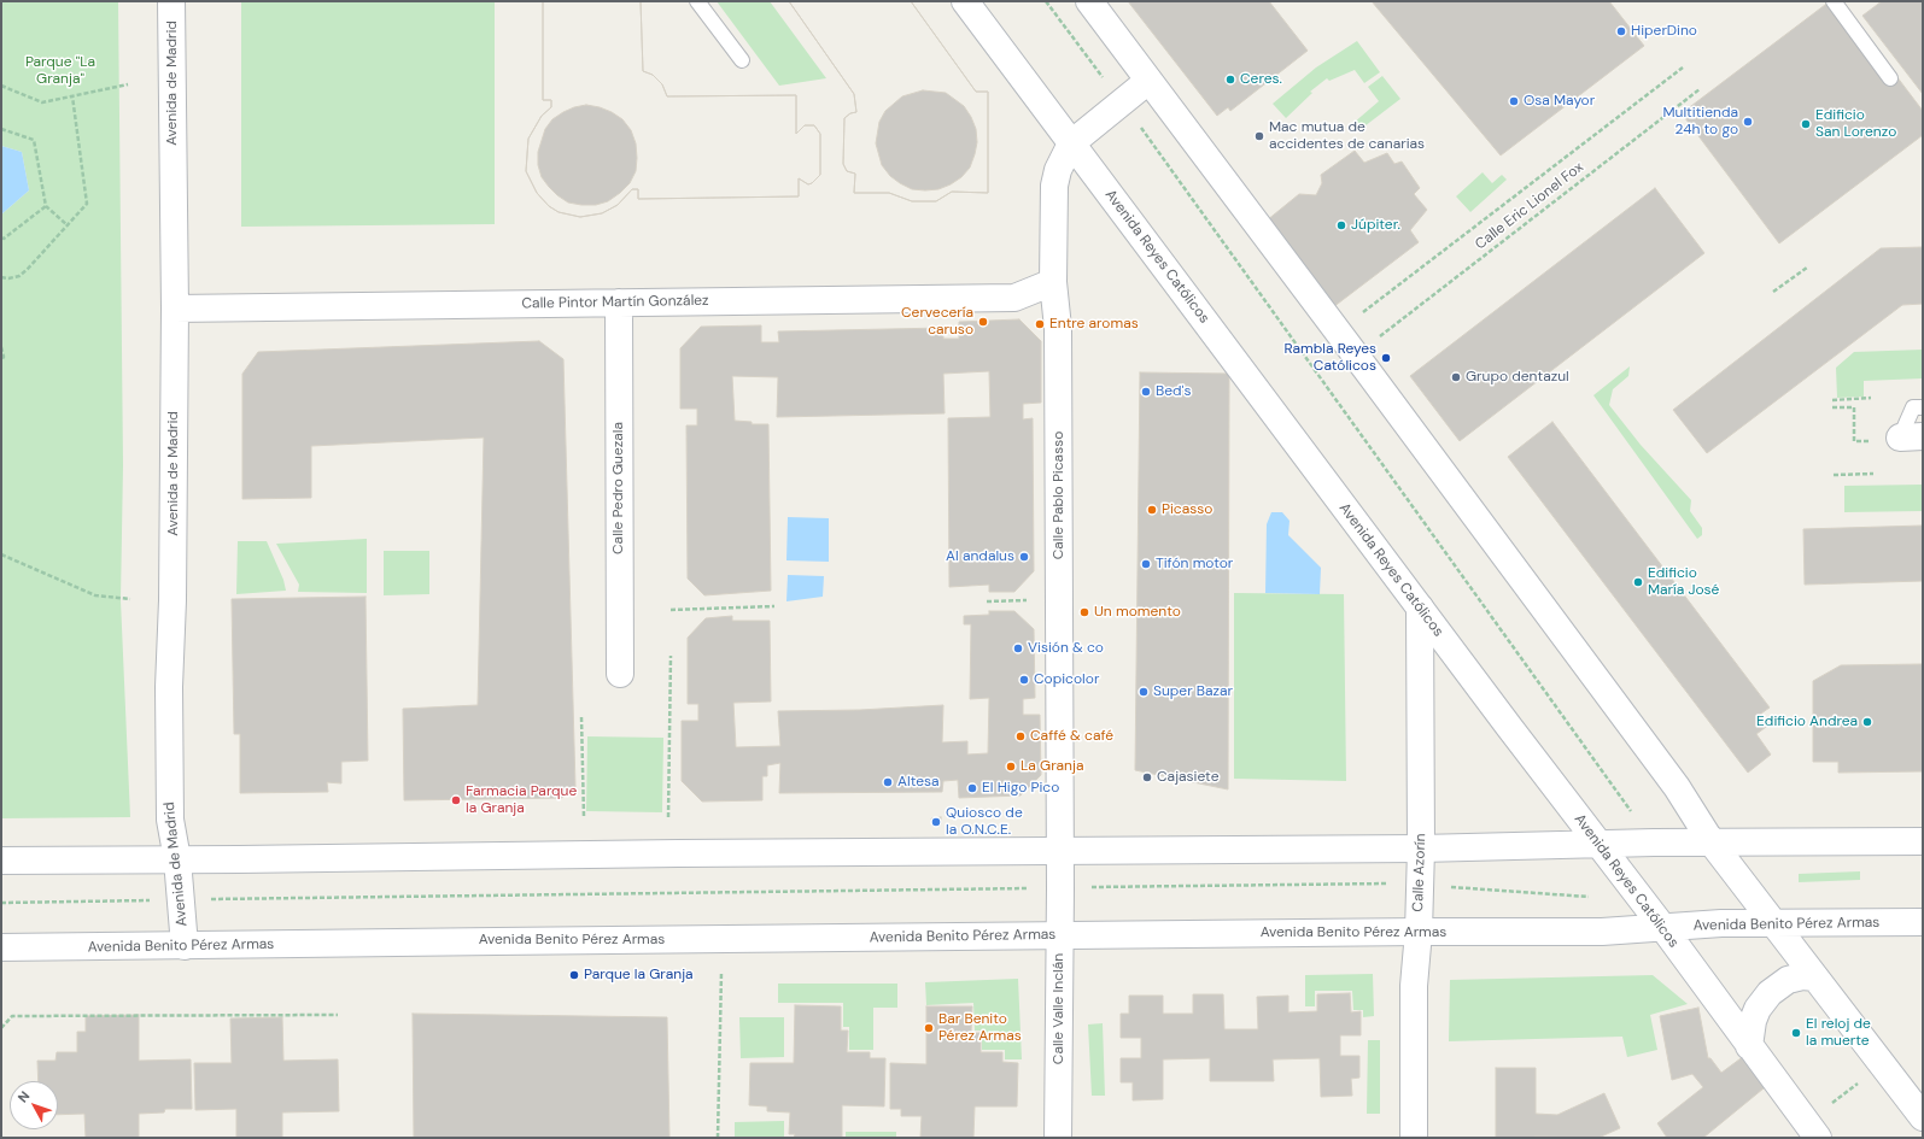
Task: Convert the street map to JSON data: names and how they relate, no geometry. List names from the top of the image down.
{
  "streets": {
    "street": [
      "Avenida de Madrid",
      "Avenida Reyes Católicos",
      "Calle Pintor Martín González",
      "Calle Pedro Guezala",
      "Calle Pablo Picasso",
      "Calle Azorín",
      "Avenida Benito Pérez Armas",
      "Calle Valle Inclán"
    ],
    "path": ["Calle Eric Lionel Fox"]
  },
  "crossings": [
    ["Avenida de Madrid", "Calle Pintor Martín González"],
    ["Avenida de Madrid", "Avenida Benito Pérez Armas"],
    ["Avenida Reyes Católicos", "Calle Pablo Picasso"],
    ["Avenida Reyes Católicos", "Calle Azorín"],
    ["Avenida Reyes Católicos", "Avenida Benito Pérez Armas"],
    ["Calle Pintor Martín González", "Calle Pedro Guezala"],
    ["Calle Pintor Martín González", "Calle Pablo Picasso"],
    ["Calle Pablo Picasso", "Calle Valle Inclán"],
    ["Calle Azorín", "Avenida Benito Pérez Armas"],
    ["Avenida Benito Pérez Armas", "Calle Valle Inclán"]
  ],
  "parks": ["Parque \"La Granja\""],
  "places": [
    "HiperDino",
    "Ceres.",
    "Osa Mayor",
    "Multitienda 24h to go",
    "Edificio San Lorenzo",
    "Mac mutua de accidentes de canarias",
    "Júpiter.",
    "Cervecería caruso",
    "Entre aromas",
    "Rambla Reyes Católicos",
    "Grupo dentazul",
    "Bed's",
    "Picasso",
    "Al andalus",
    "Tifón motor",
    "Edificio María José",
    "Un momento",
    "Visión & co",
    "Copicolor",
    "Super Bazar",
    "Edificio Andrea",
    "Caffé & café",
    "La Granja",
    "Cajasiete",
    "Altesa",
    "El Higo Pico",
    "Farmacia Parque la Granja",
    "Quiosco de la O.N.C.E.",
    "Parque la Granja",
    "Bar Benito Pérez Armas",
    "El reloj de la muerte"
  ],
  "north": "top left"
}
